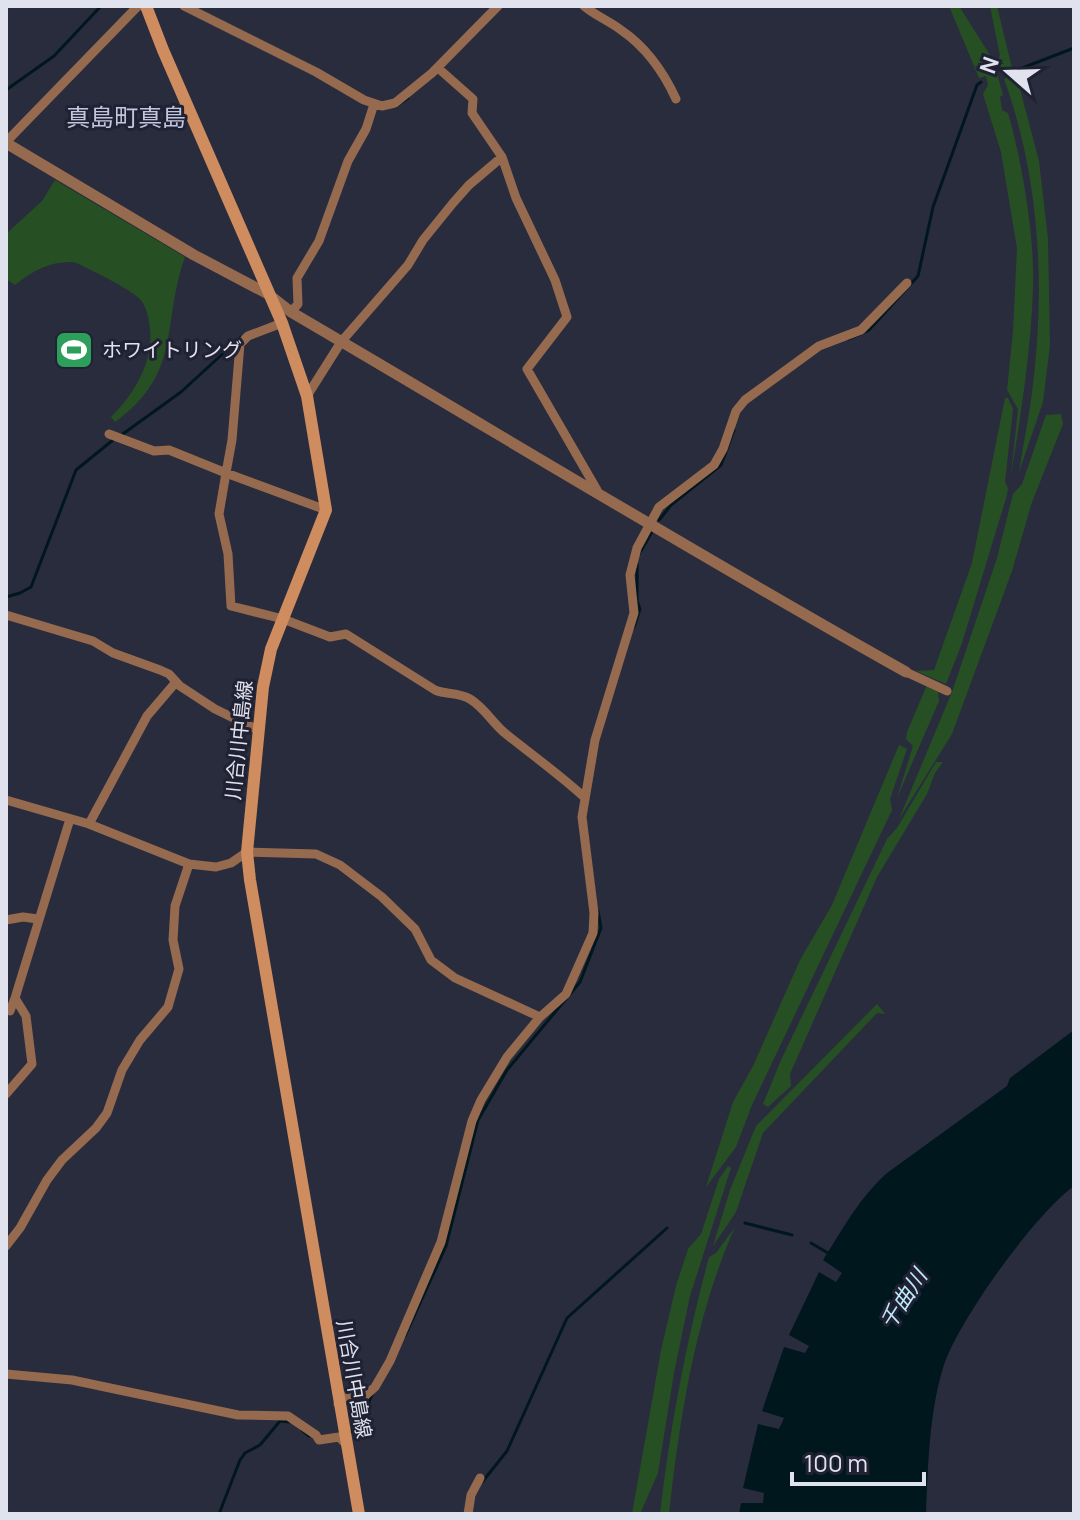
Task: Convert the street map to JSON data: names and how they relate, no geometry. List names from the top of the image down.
{
  "streets": {
    "main road": ["川合川中島線"]
  },
  "districts": ["真島町真島"],
  "water": ["千曲川"],
  "places": {
    "sports": ["ホワイトリング"]
  },
  "scale_bar": "100 m",
  "north": "left"
}
